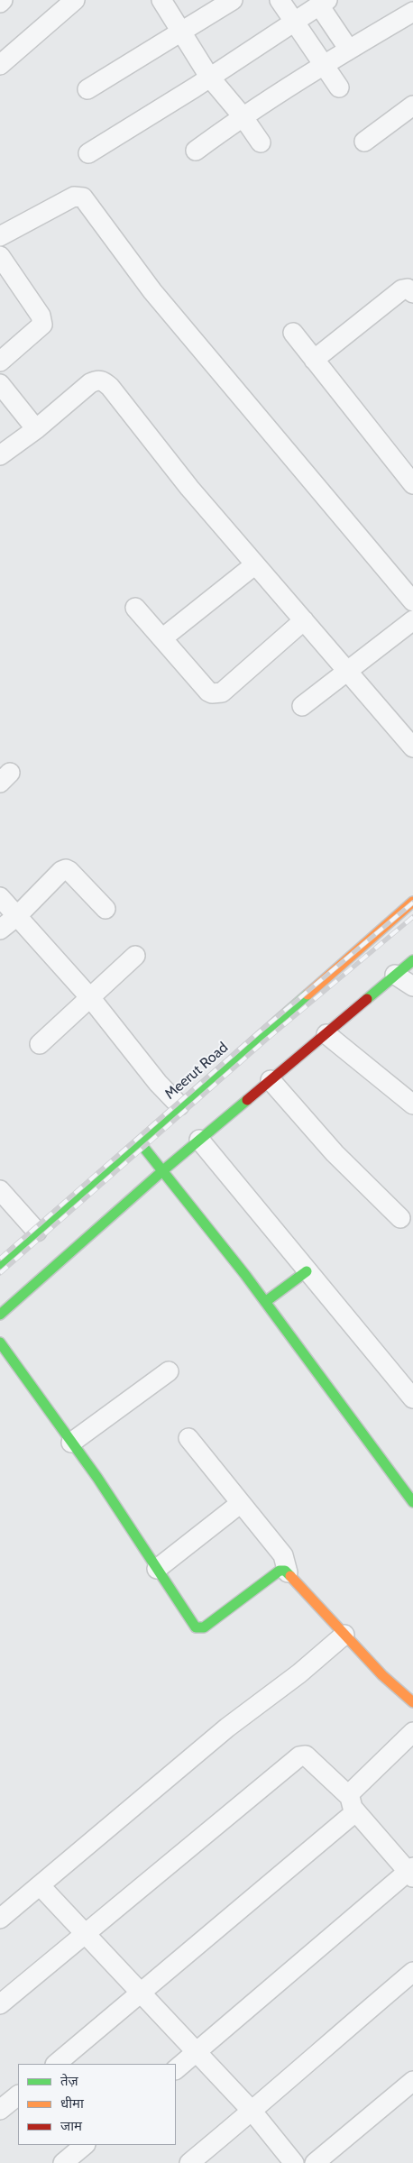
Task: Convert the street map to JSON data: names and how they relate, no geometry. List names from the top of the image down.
{
  "streets": {
    "main road": ["Meerut Road"]
  },
  "legend": ["तेज़", "धीमा", "जाम"]
}
